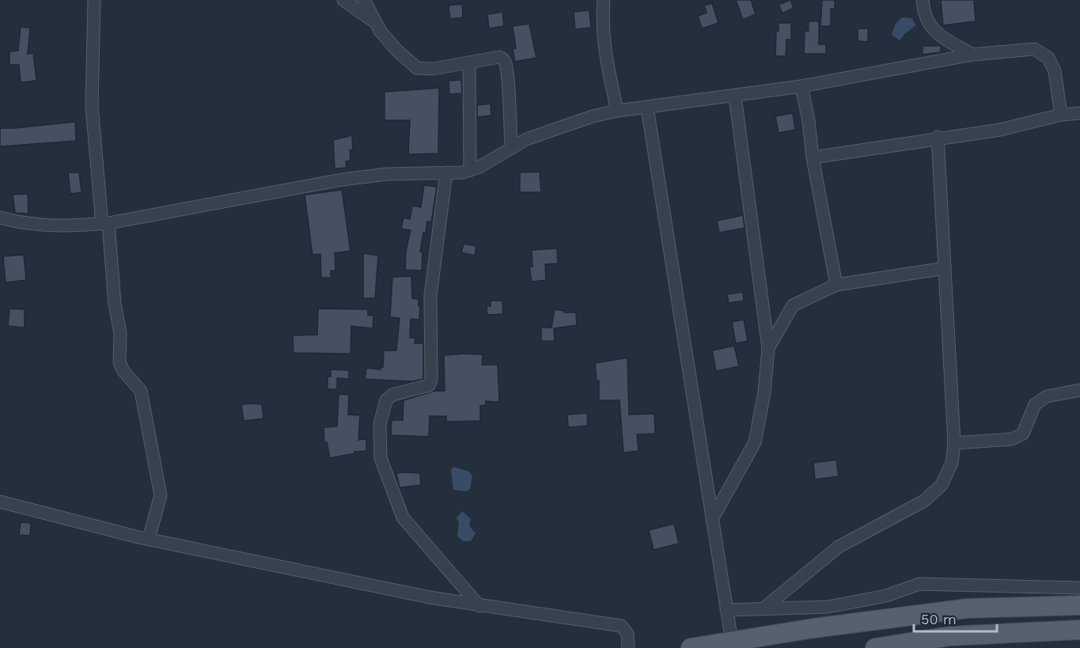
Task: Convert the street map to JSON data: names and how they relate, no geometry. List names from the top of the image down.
{
  "scale_bar": "50 m"
}
